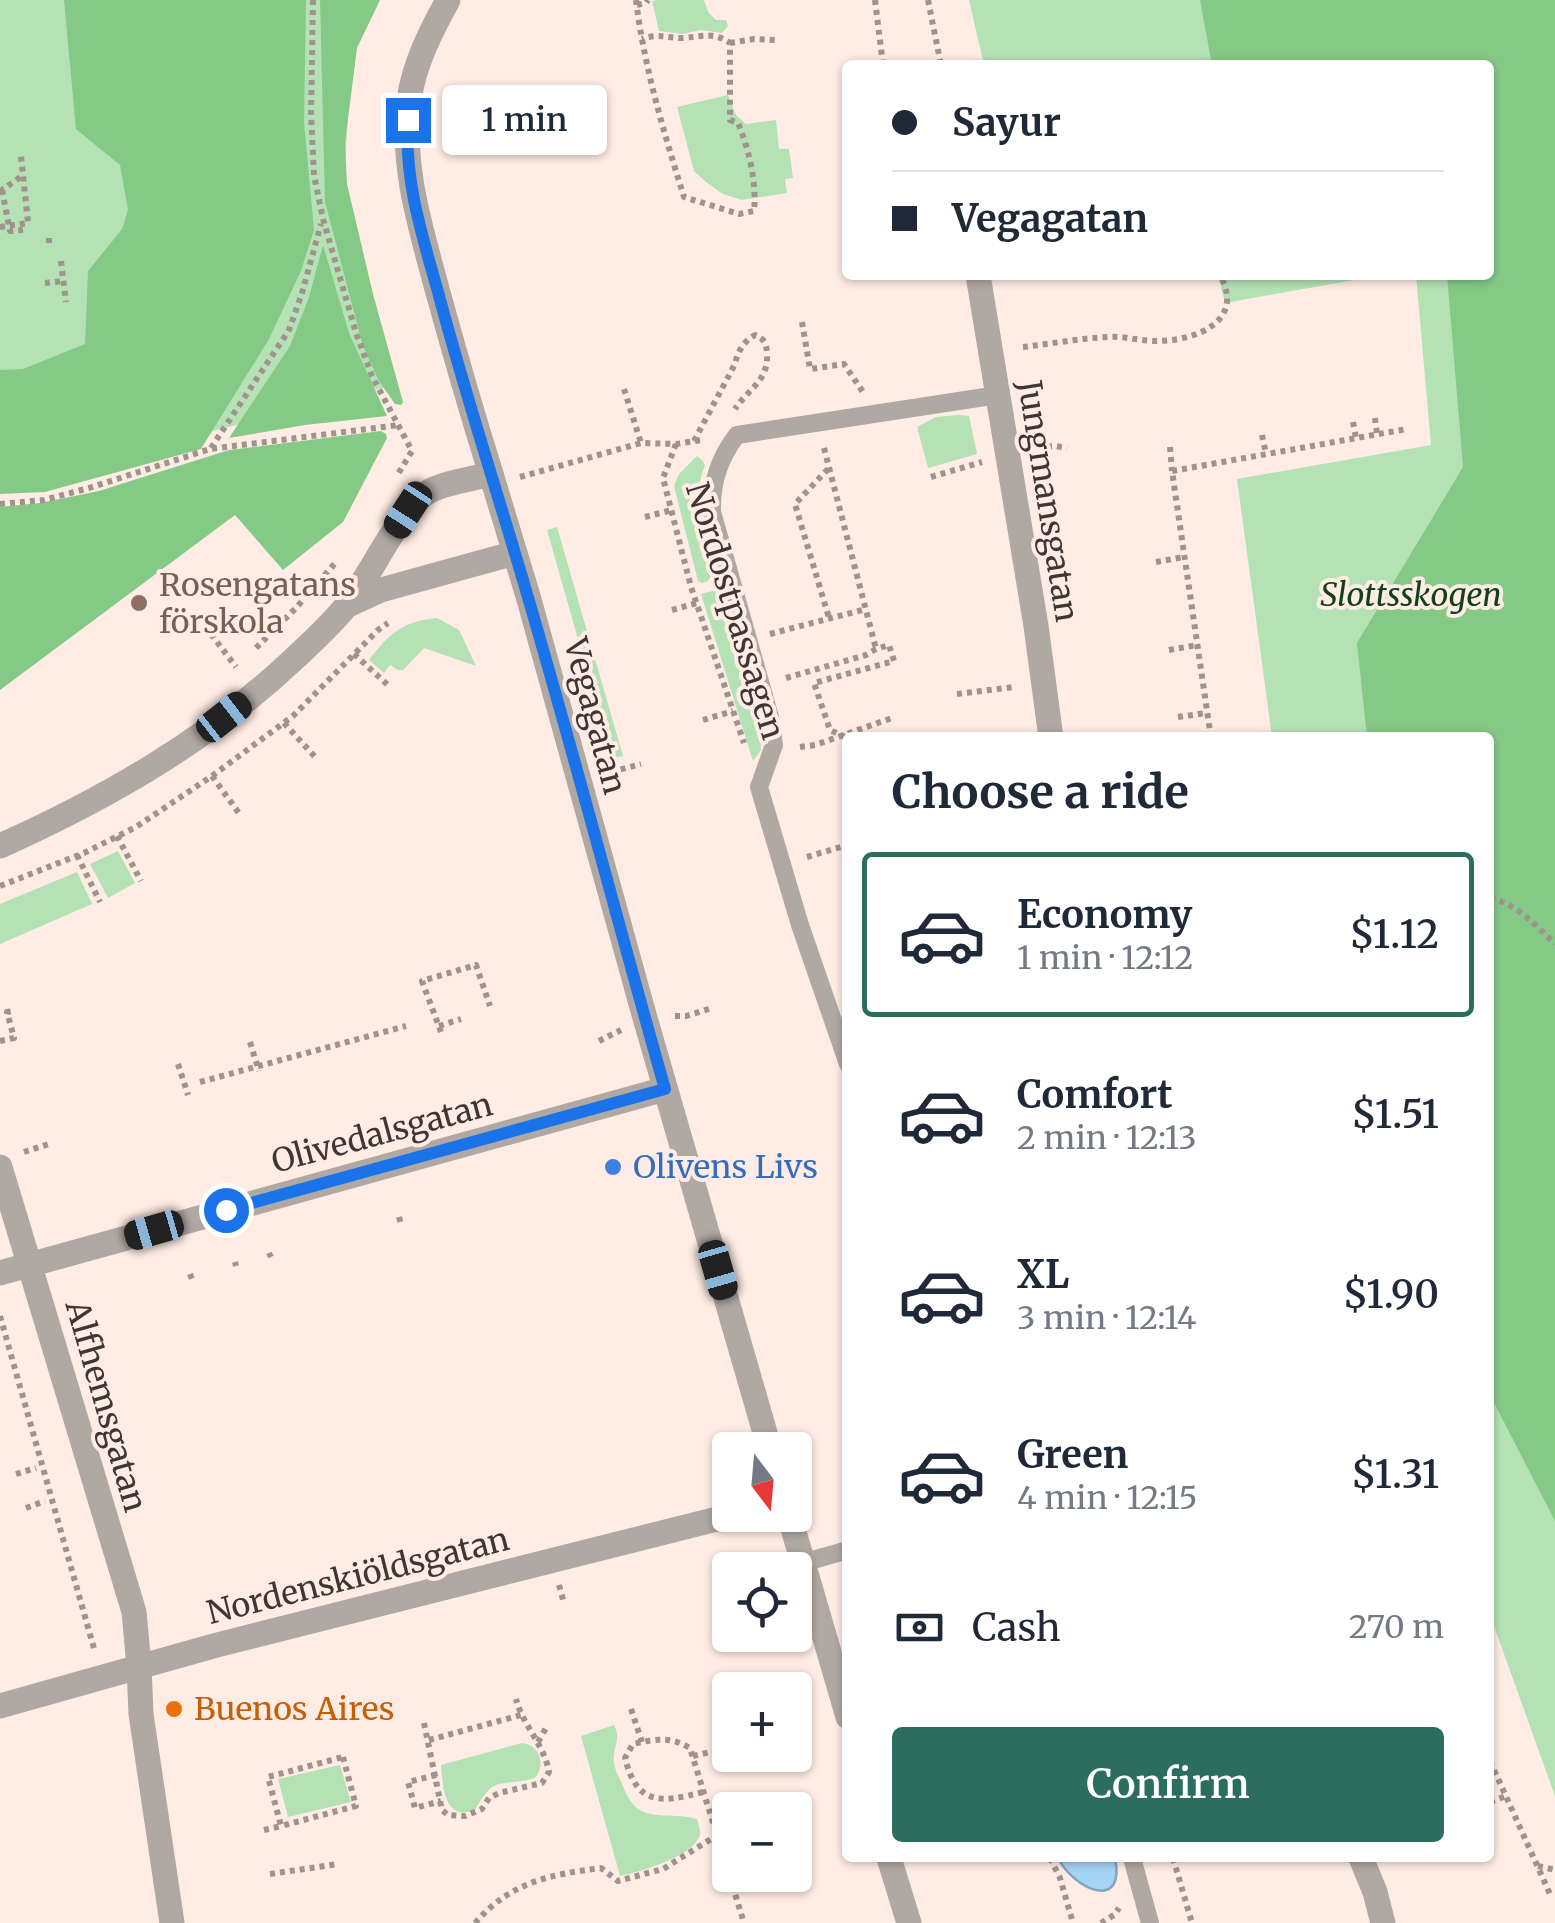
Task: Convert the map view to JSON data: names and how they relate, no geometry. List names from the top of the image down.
{
  "streets": {
    "street": [
      "Jungmansgatan",
      "Vegagatan",
      "Olivedalsgatan",
      "Alfhemsgatan",
      "Nordenskiöldsgatan"
    ],
    "lane": ["Nordostpassagen"]
  },
  "crossings": [
    ["Jungmansgatan", "Nordostpassagen"],
    ["Vegagatan", "Olivedalsgatan"],
    ["Olivedalsgatan", "Alfhemsgatan"],
    ["Alfhemsgatan", "Nordenskiöldsgatan"]
  ],
  "parks": ["Slottsskogen"],
  "places": ["Rosengatans förskola", "Olivens Livs", "Buenos Aires"],
  "north": "bottom",
  "page": {
    "banner": ["Sayur", "Vegagatan"],
    "bubble": "1 min",
    "heading": "Choose a ride",
    "list": [
      {
        "name": "Economy",
        "note": "1 min · 12:12",
        "value": "$1.12"
      },
      {
        "name": "Comfort",
        "note": "2 min · 12:13",
        "value": "$1.51"
      },
      {
        "name": "XL",
        "note": "3 min · 12:14",
        "value": "$1.90"
      },
      {
        "name": "Green",
        "note": "4 min · 12:15",
        "value": "$1.31"
      }
    ],
    "map_buttons": ["+", "−"],
    "pay": ["Cash", "270 m"],
    "buttons": "Confirm"
  }
}
